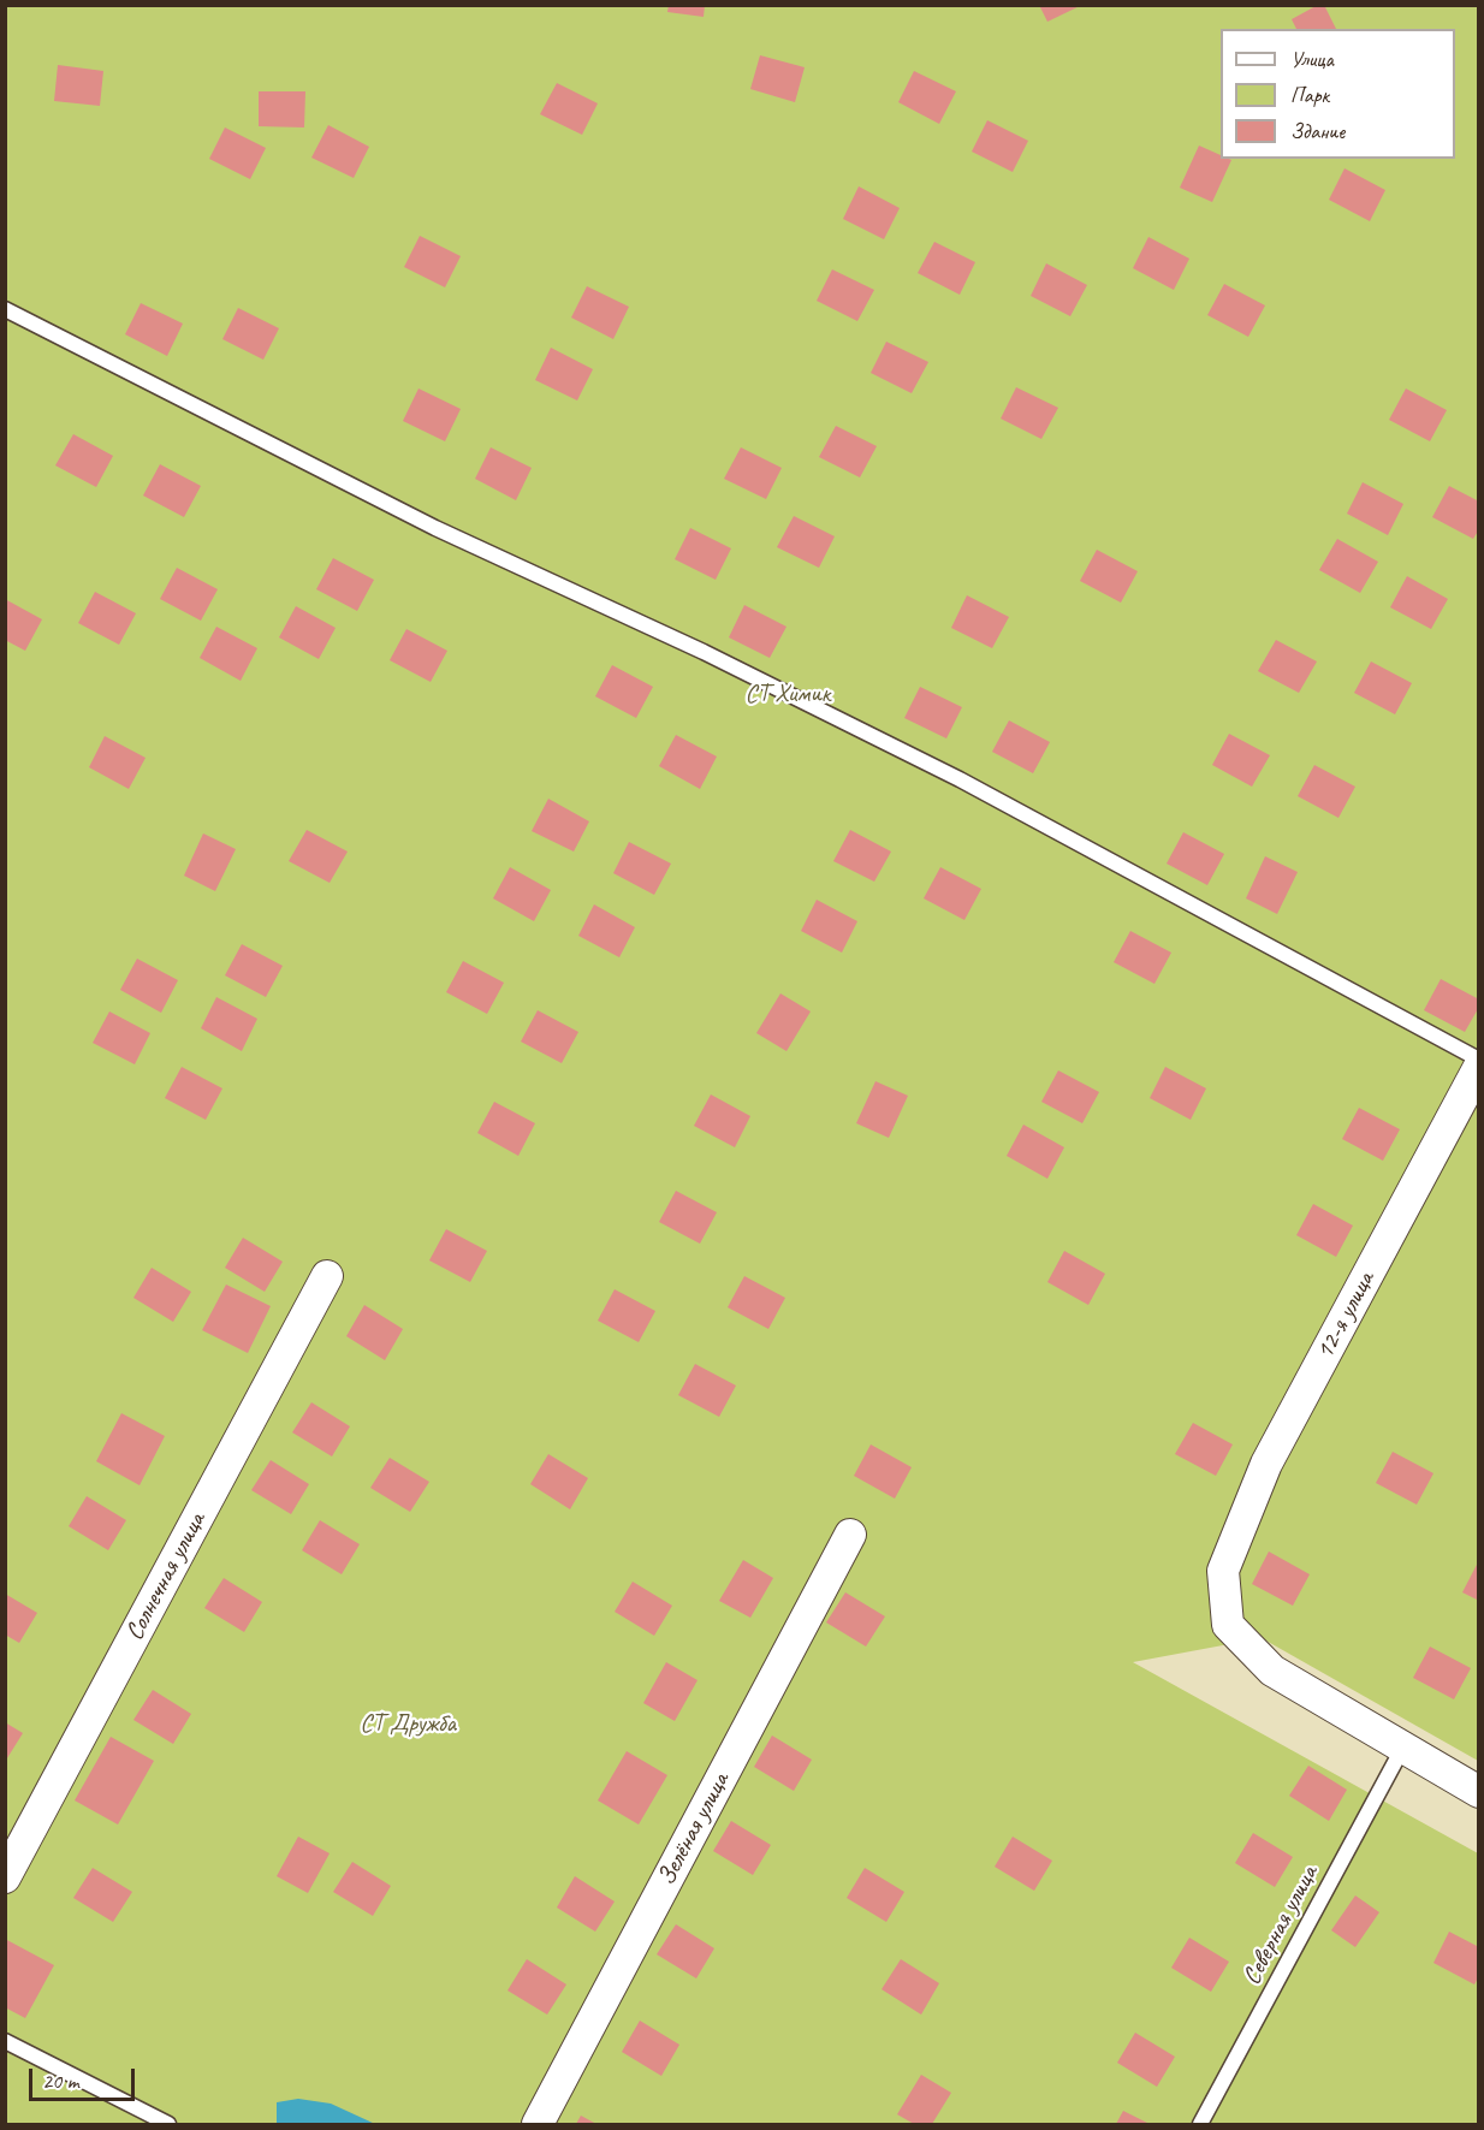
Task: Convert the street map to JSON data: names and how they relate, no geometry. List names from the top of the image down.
{
  "streets": {
    "street": ["12-я улица", "Солнечная улица", "Зелёная улица"],
    "lane": ["Северная улица"]
  },
  "crossings": [
    ["12-я улица", "Северная улица"]
  ],
  "parks": ["СТ Химик", "СТ Дружба"],
  "legend": ["Улица", "Парк", "Здание"],
  "scale_bar": "20 m"
}
